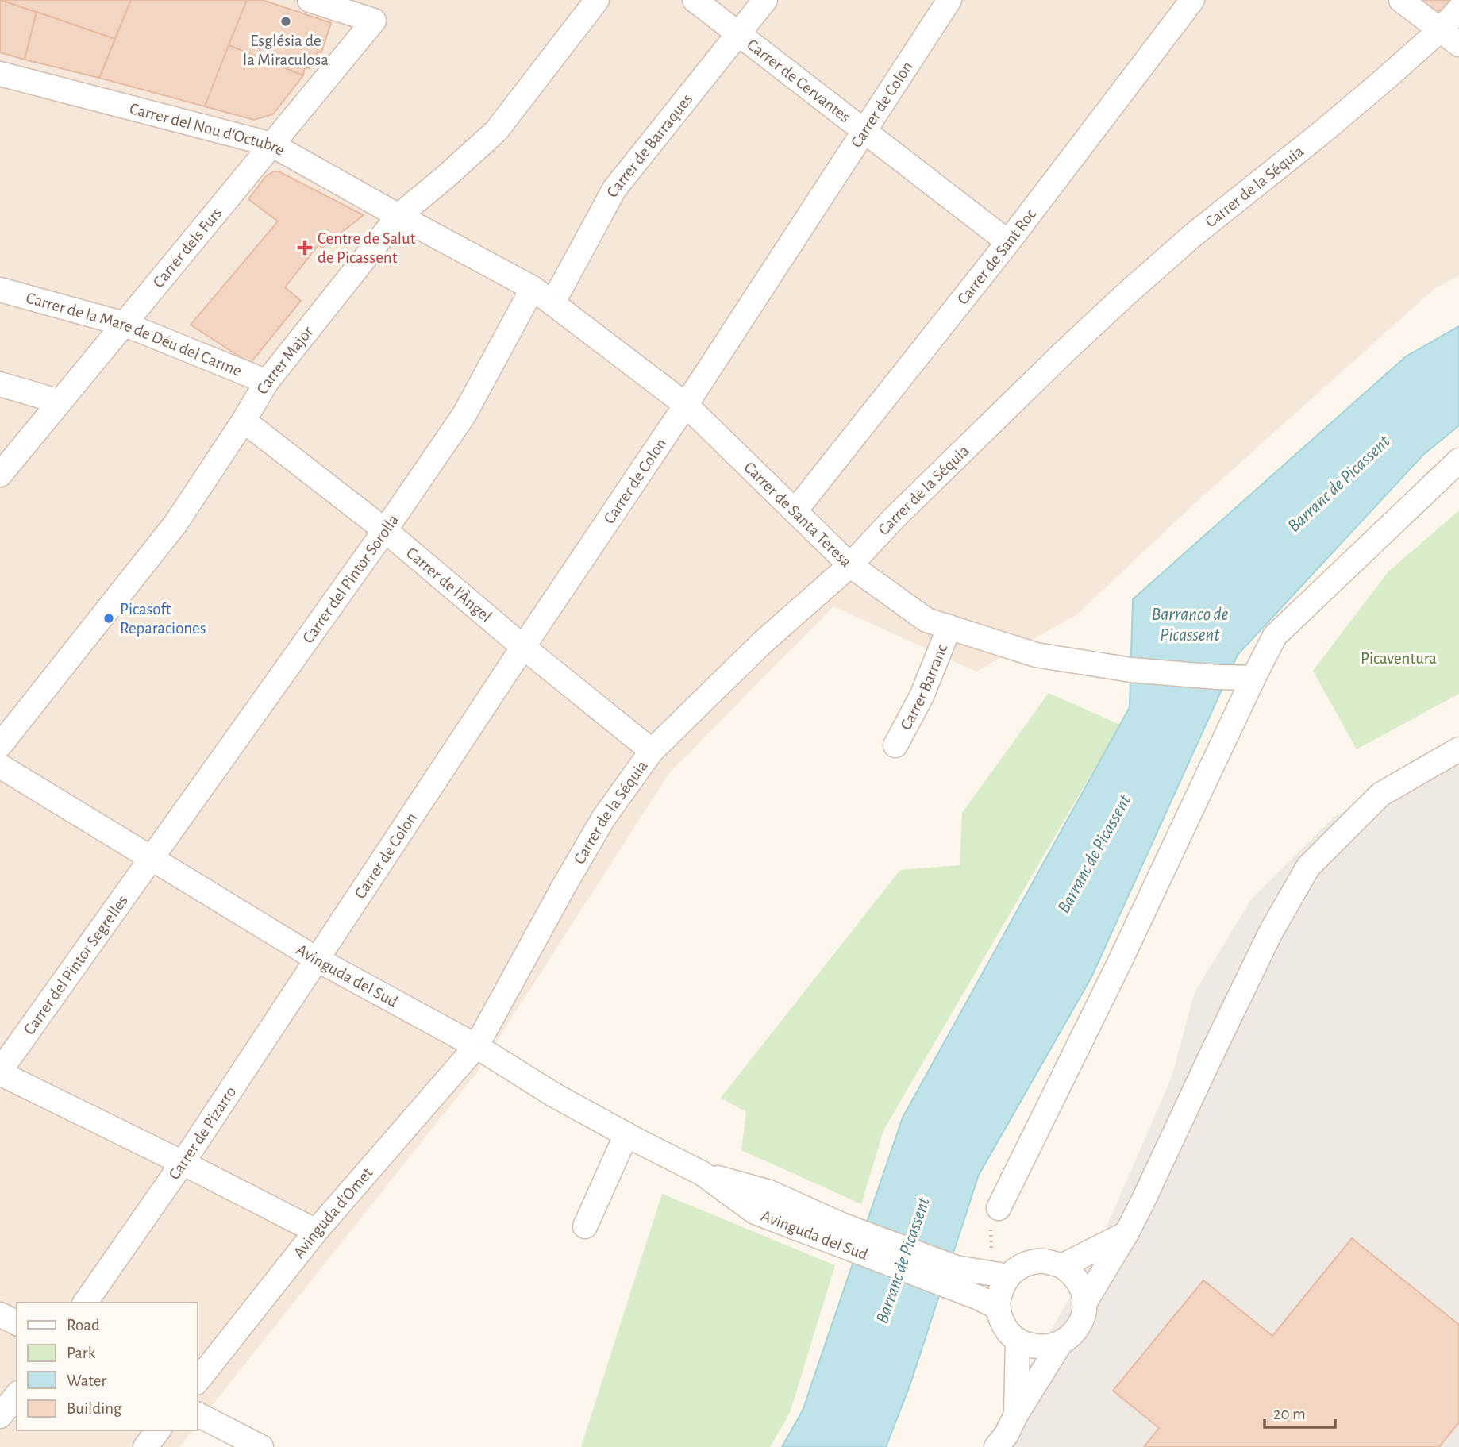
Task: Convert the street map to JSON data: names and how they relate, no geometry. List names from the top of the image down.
{
  "streets": {
    "street": [
      "Carrer de Cervantes",
      "Carrer de Colon",
      "Carrer del Nou d'Octubre",
      "Carrer de Barraques",
      "Carrer de la Séquia",
      "Carrer dels Furs",
      "Carrer de Sant Roc",
      "Carrer de la Mare de Déu del Carme",
      "Carrer Major",
      "Carrer de Santa Teresa",
      "Carrer del Pintor Sorolla",
      "Carrer de l'Àngel",
      "Carrer Barranc",
      "Carrer del Pintor Segrelles",
      "Avinguda del Sud",
      "Carrer de Pizarro",
      "Avinguda d'Omet"
    ]
  },
  "crossings": [
    ["Carrer de Cervantes", "Carrer de Colon"],
    ["Carrer de Cervantes", "Carrer de Barraques"],
    ["Carrer de Cervantes", "Carrer de Sant Roc"],
    ["Carrer de Colon", "Carrer de Santa Teresa"],
    ["Carrer de Colon", "Carrer de l'Àngel"],
    ["Carrer de Colon", "Avinguda del Sud"],
    ["Carrer de Colon", "Carrer de Pizarro"],
    ["Carrer del Nou d'Octubre", "Carrer dels Furs"],
    ["Carrer del Nou d'Octubre", "Carrer Major"],
    ["Carrer del Nou d'Octubre", "Carrer de Santa Teresa"],
    ["Carrer de Barraques", "Carrer de Santa Teresa"],
    ["Carrer de la Séquia", "Carrer de Santa Teresa"],
    ["Carrer de la Séquia", "Carrer de l'Àngel"],
    ["Carrer de la Séquia", "Avinguda del Sud"],
    ["Carrer de la Séquia", "Avinguda d'Omet"],
    ["Carrer dels Furs", "Carrer de la Mare de Déu del Carme"],
    ["Carrer de Sant Roc", "Carrer de Santa Teresa"],
    ["Carrer de la Mare de Déu del Carme", "Carrer Major"],
    ["Carrer Major", "Carrer de Santa Teresa"],
    ["Carrer Major", "Carrer de l'Àngel"],
    ["Carrer de Santa Teresa", "Carrer del Pintor Sorolla"],
    ["Carrer de Santa Teresa", "Carrer Barranc"],
    ["Carrer del Pintor Sorolla", "Carrer de l'Àngel"],
    ["Carrer del Pintor Sorolla", "Carrer del Pintor Segrelles"],
    ["Carrer del Pintor Sorolla", "Avinguda del Sud"],
    ["Carrer del Pintor Segrelles", "Avinguda del Sud"],
    ["Avinguda del Sud", "Carrer de Pizarro"],
    ["Avinguda del Sud", "Avinguda d'Omet"]
  ],
  "water": ["Barranc de Picassent", "Barranco de Picassent"],
  "parks": ["Picaventura"],
  "places": {
    "other": ["Església de la Miraculosa", "Picasoft Reparaciones"],
    "health": ["Centre de Salut de Picassent"]
  },
  "legend": [
    "Road",
    "Park",
    "Water",
    "Building"
  ],
  "scale_bar": "20 m"
}
